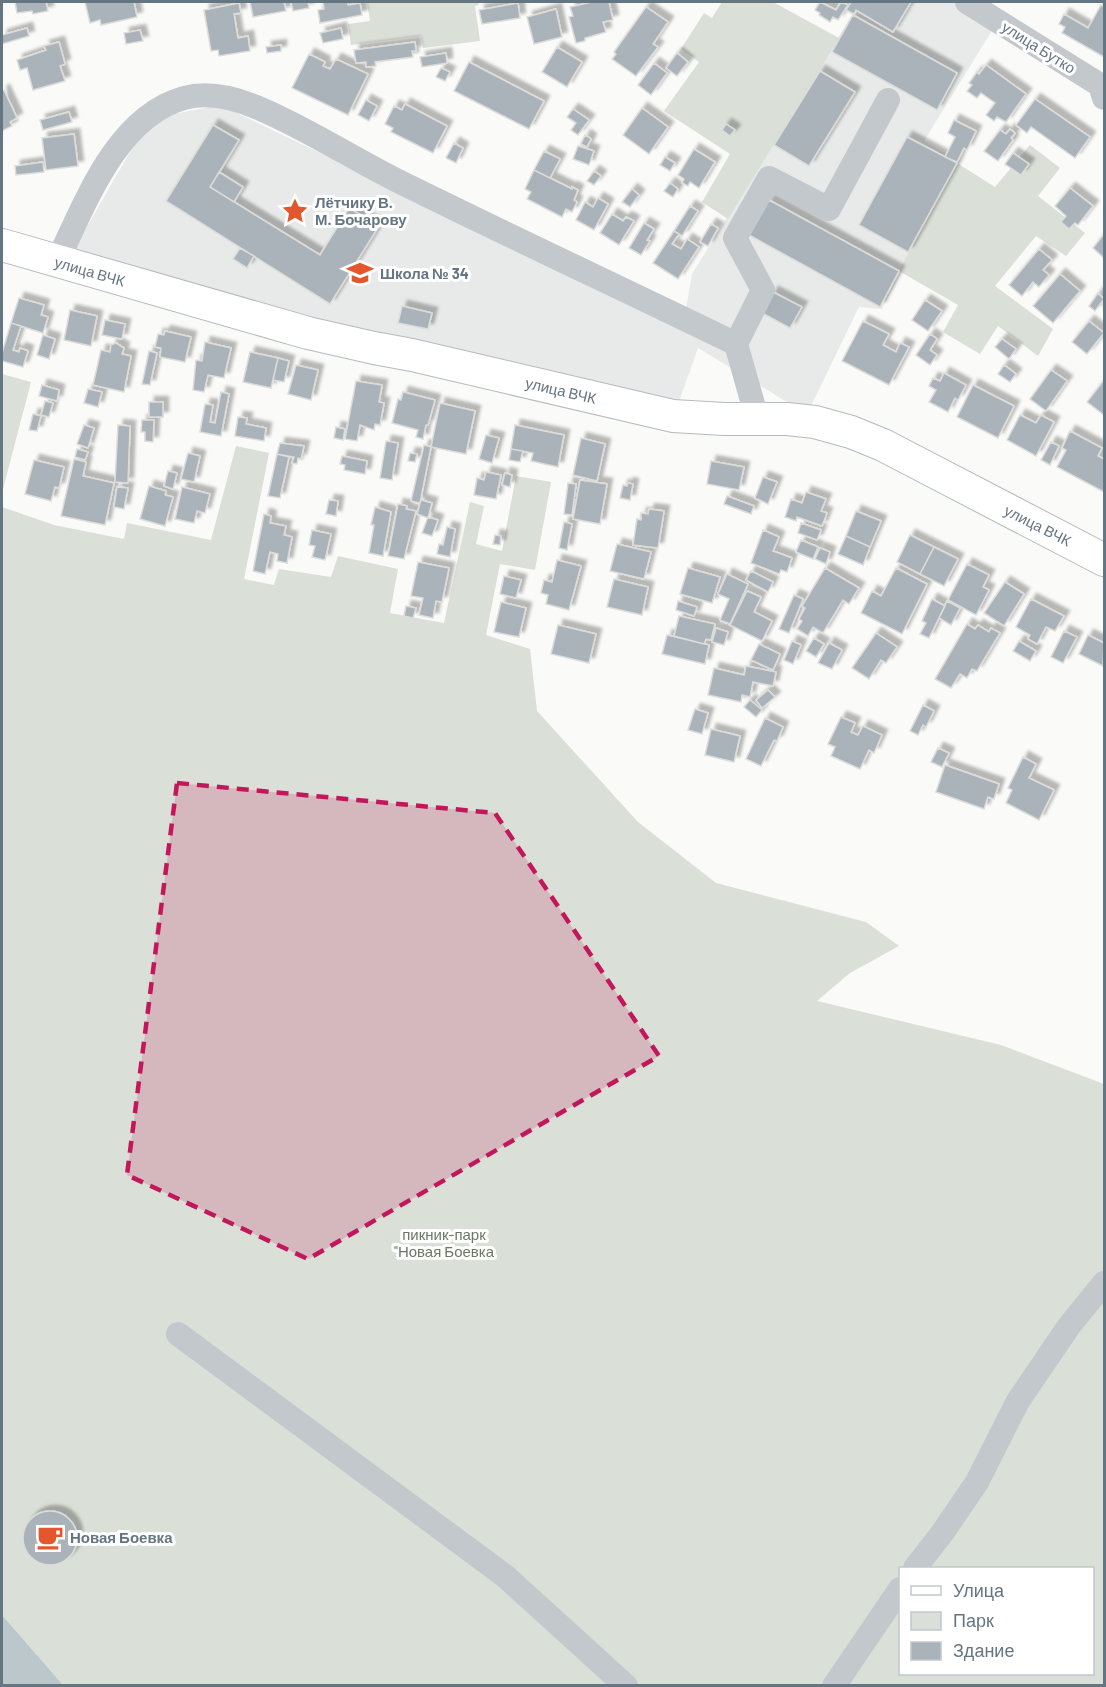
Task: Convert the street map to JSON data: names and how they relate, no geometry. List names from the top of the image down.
{
  "streets": {
    "main road": ["улица ВЧК"],
    "lane": ["улица Бутко"]
  },
  "parks": ["пикник-парк \"Новая Боевка"],
  "places": {
    "place": ["Лётчику В. М. Бочарову"],
    "school or university": ["Школа № 34"],
    "cafe": ["Новая Боевка"]
  },
  "legend": ["Улица", "Парк", "Здание"]
}
